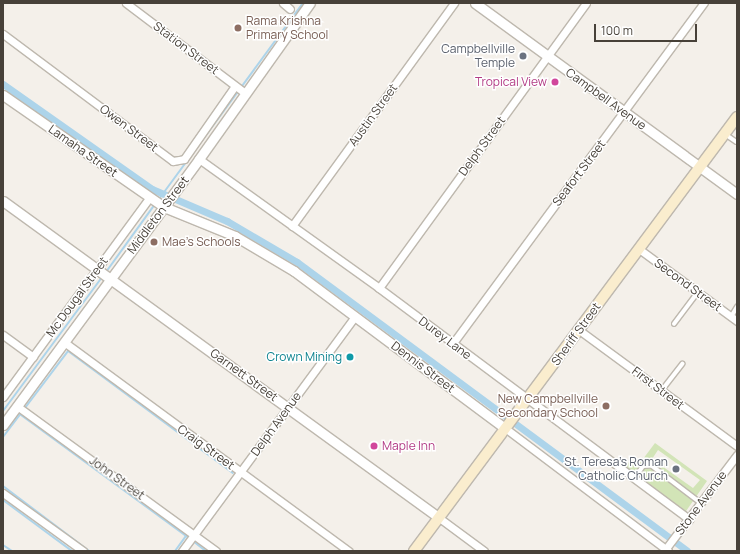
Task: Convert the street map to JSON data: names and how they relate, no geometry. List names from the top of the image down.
{
  "streets": {
    "main road": ["Sheriff Street"],
    "street": [
      "Station Street",
      "Campbell Avenue",
      "Austin Street",
      "Owen Street",
      "Delph Street",
      "Lamaha Street",
      "Seafort Street",
      "Middleton Street",
      "Second Street",
      "Mc Dougal Street",
      "Durey Lane",
      "Dennis Street",
      "Garnett Street",
      "First Street",
      "Delph Avenue",
      "Craig Street",
      "John Street",
      "Stone Avenue"
    ]
  },
  "crossings": [
    ["Station Street", "Owen Street"],
    ["Station Street", "Middleton Street"],
    ["Campbell Avenue", "Delph Street"],
    ["Campbell Avenue", "Seafort Street"],
    ["Campbell Avenue", "Sheriff Street"],
    ["Austin Street", "Durey Lane"],
    ["Delph Street", "Durey Lane"],
    ["Lamaha Street", "Middleton Street"],
    ["Lamaha Street", "Mc Dougal Street"],
    ["Lamaha Street", "Dennis Street"],
    ["Seafort Street", "Durey Lane"],
    ["Middleton Street", "Durey Lane"],
    ["Middleton Street", "Dennis Street"],
    ["Middleton Street", "Garnett Street"],
    ["Middleton Street", "Craig Street"],
    ["Middleton Street", "John Street"],
    ["Second Street", "Sheriff Street"],
    ["Mc Dougal Street", "Garnett Street"],
    ["Sheriff Street", "Durey Lane"],
    ["Sheriff Street", "Dennis Street"],
    ["Sheriff Street", "Garnett Street"],
    ["Sheriff Street", "First Street"],
    ["Durey Lane", "Stone Avenue"],
    ["Dennis Street", "Delph Avenue"],
    ["Dennis Street", "Stone Avenue"],
    ["Garnett Street", "Delph Avenue"],
    ["Delph Avenue", "Craig Street"],
    ["Delph Avenue", "John Street"]
  ],
  "places": [
    "Rama Krishna Primary School",
    "Campbellville Temple",
    "Tropical View",
    "Mae's Schools",
    "Crown Mining",
    "New Campbellville Secondary School",
    "Maple Inn",
    "St. Teresa's Roman Catholic Church"
  ],
  "scale_bar": "100 m"
}
